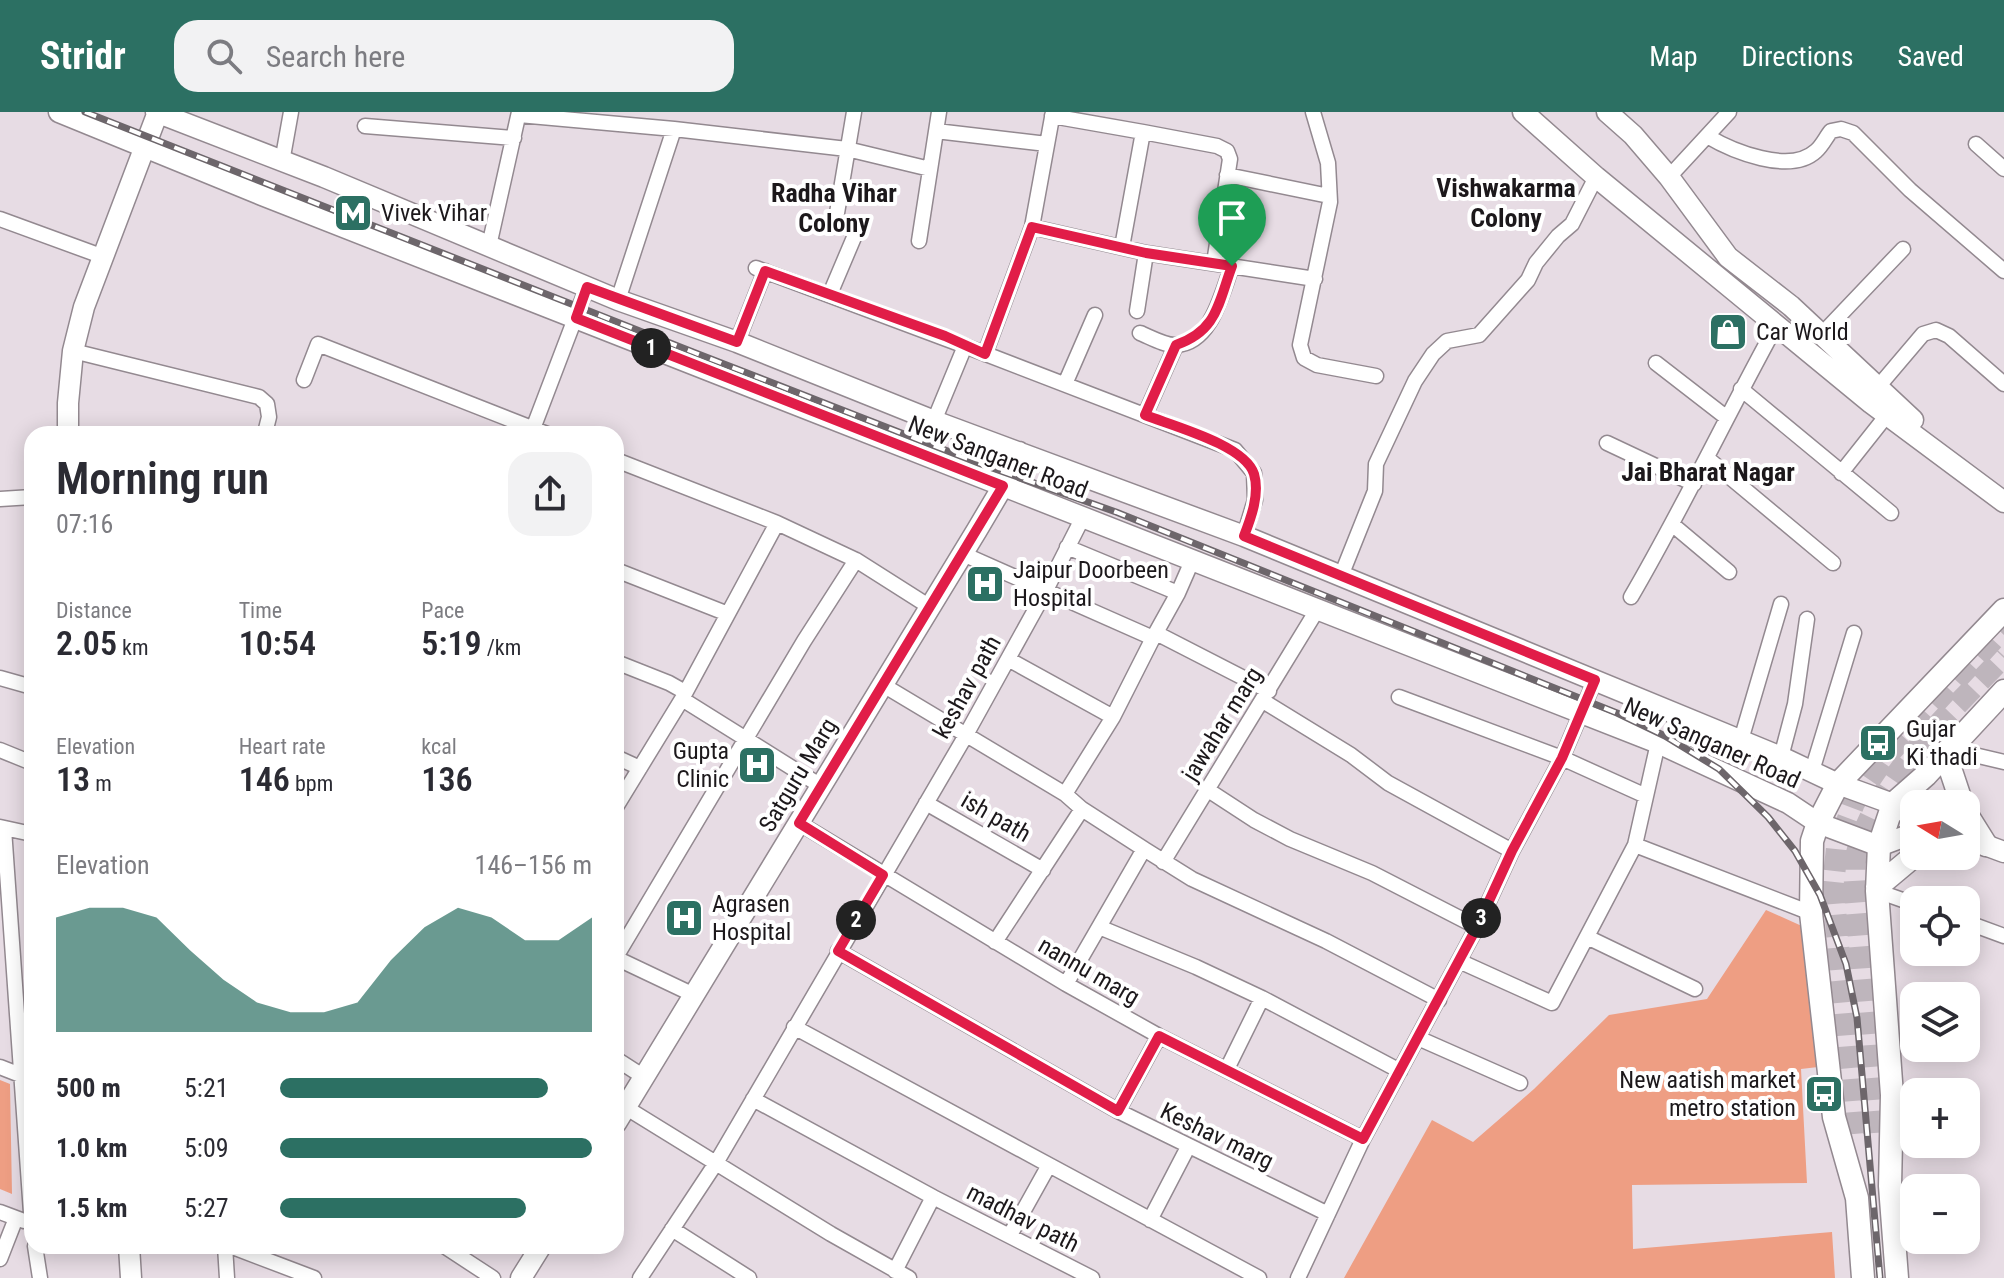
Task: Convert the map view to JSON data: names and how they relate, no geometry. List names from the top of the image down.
{
  "streets": {
    "main road": ["New Sanganer Road", "Satguru Marg"],
    "street": [
      "keshav path",
      "jawahar marg",
      "ish path",
      "nannu marg",
      "Keshav marg",
      "madhav path"
    ]
  },
  "crossings": [
    ["New Sanganer Road", "keshav path"],
    ["New Sanganer Road", "jawahar marg"],
    ["New Sanganer Road", "Satguru Marg"],
    ["keshav path", "ish path"],
    ["keshav path", "nannu marg"],
    ["keshav path", "Keshav marg"],
    ["keshav path", "madhav path"],
    ["Satguru Marg", "nannu marg"]
  ],
  "districts": ["Vishwakarma Colony", "Radha Vihar Colony", "Jai Bharat Nagar"],
  "places": {
    "metro station": ["Vivek Vihar"],
    "shop": ["Car World"],
    "hospital": ["Jaipur Doorbeen Hospital", "Gupta Clinic", "Agrasen Hospital"],
    "bus stop": ["Gujar Ki thadi", "New aatish market metro station"]
  },
  "north": "left",
  "page": {
    "header": "Stridr",
    "search": "Search here",
    "nav": ["Map", "Directions", "Saved"],
    "pins": ["1", "3", "2"],
    "heading": ["Morning run", "07:16"],
    "stats": [
      ["Distance", "2.05 km"],
      ["Time", "10:54"],
      ["Pace", "5:19 /km"],
      ["Elevation", "13 m"],
      ["Heart rate", "146 bpm"],
      ["kcal", "136"]
    ],
    "map_buttons": ["+", "−"],
    "chart": ["Elevation", "146–156 m"],
    "list": [
      {
        "name": "500 m",
        "note": "5:21"
      },
      {
        "name": "1.0 km",
        "note": "5:09"
      },
      {
        "name": "1.5 km",
        "note": "5:27"
      }
    ]
  }
}
